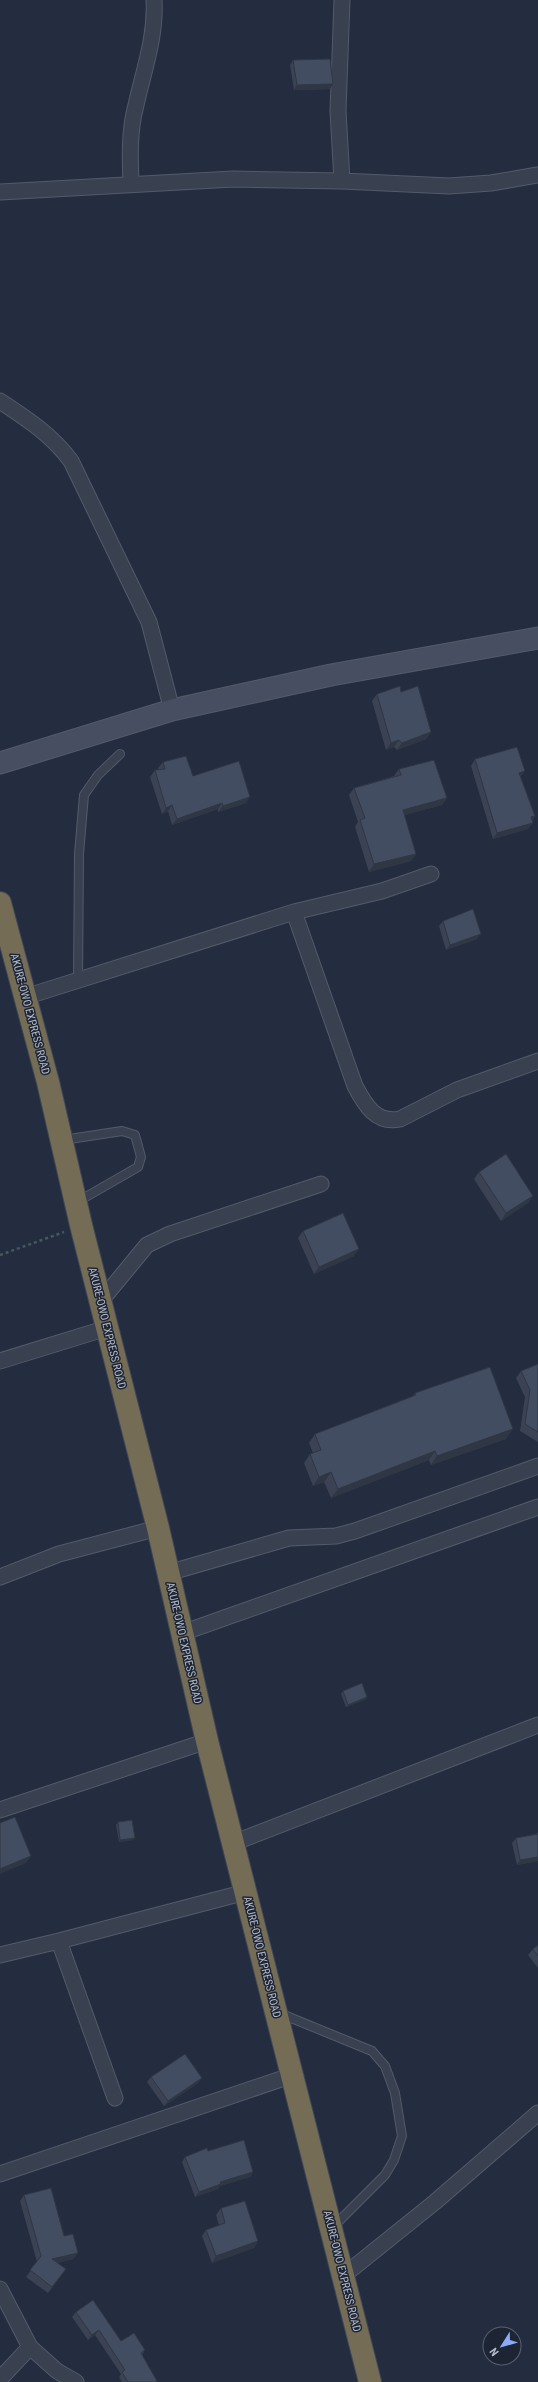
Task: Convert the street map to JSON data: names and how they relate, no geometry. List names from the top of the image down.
{
  "streets": {
    "highway": ["AKURE-OWO EXPRESS ROAD"]
  },
  "north": "bottom left"
}
